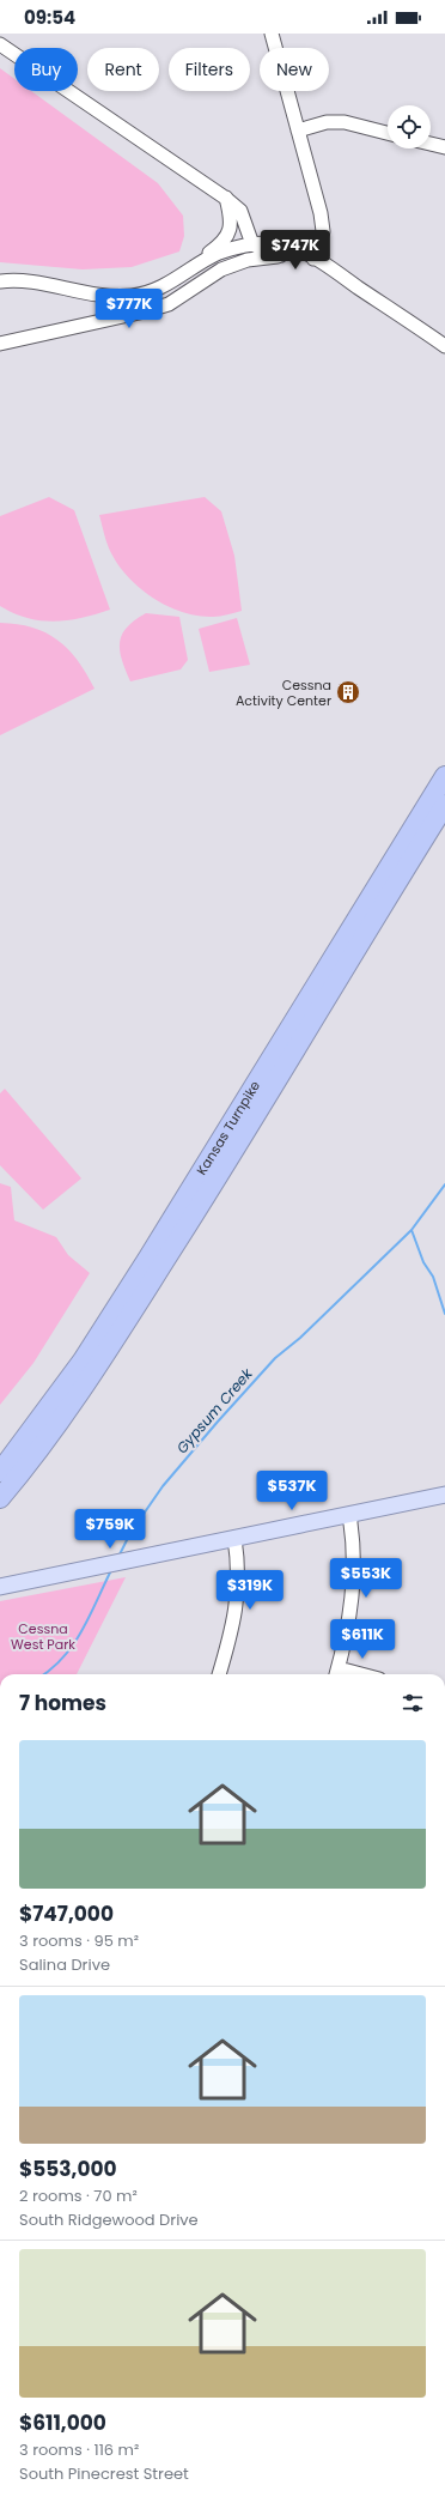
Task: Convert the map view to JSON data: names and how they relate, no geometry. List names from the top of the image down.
{
  "streets": {
    "highway": ["Kansas Turnpike"]
  },
  "water": ["Gypsum Creek"],
  "parks": ["Cessna West Park"],
  "places": {
    "building": ["Cessna Activity Center"]
  },
  "page": {
    "status": "09:54",
    "chip": [
      "Buy",
      "Rent",
      "Filters",
      "New"
    ],
    "price": [
      "$747K",
      "$777K",
      "$537K",
      "$759K",
      "$553K",
      "$319K",
      "$611K"
    ],
    "heading": "7 homes",
    "list": [
      {
        "name": "$747,000",
        "note": "3 rooms · 95 m² · Salina Drive"
      },
      {
        "name": "$553,000",
        "note": "2 rooms · 70 m² · South Ridgewood Drive"
      },
      {
        "name": "$611,000",
        "note": "3 rooms · 116 m² · South Pinecrest Street"
      }
    ]
  }
}
